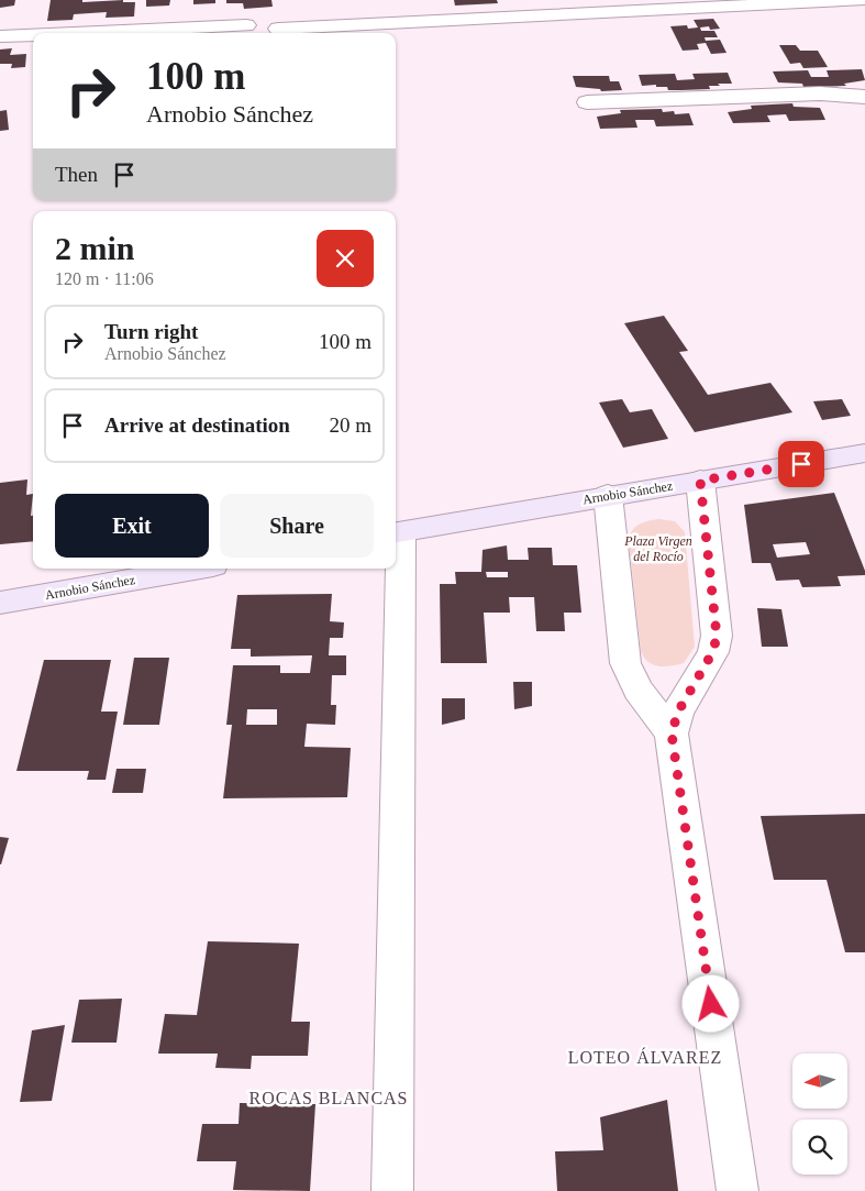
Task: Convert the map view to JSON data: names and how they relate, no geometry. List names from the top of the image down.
{
  "streets": {
    "street": ["Arnobio Sánchez"]
  },
  "districts": ["LOTEO ÁLVAREZ", "ROCAS BLANCAS"],
  "parks": ["Plaza Virgen del Rocío"],
  "north": "left",
  "page": {
    "turn": ["100 m", "Arnobio Sánchez"],
    "then": "Then",
    "heading": ["2 min", "120 m · 11:06"],
    "list": [
      {
        "name": "Turn right",
        "note": "Arnobio Sánchez",
        "value": "100 m"
      },
      {
        "name": "Arrive at destination",
        "value": "20 m"
      }
    ],
    "buttons": ["Exit", "Share"]
  }
}
